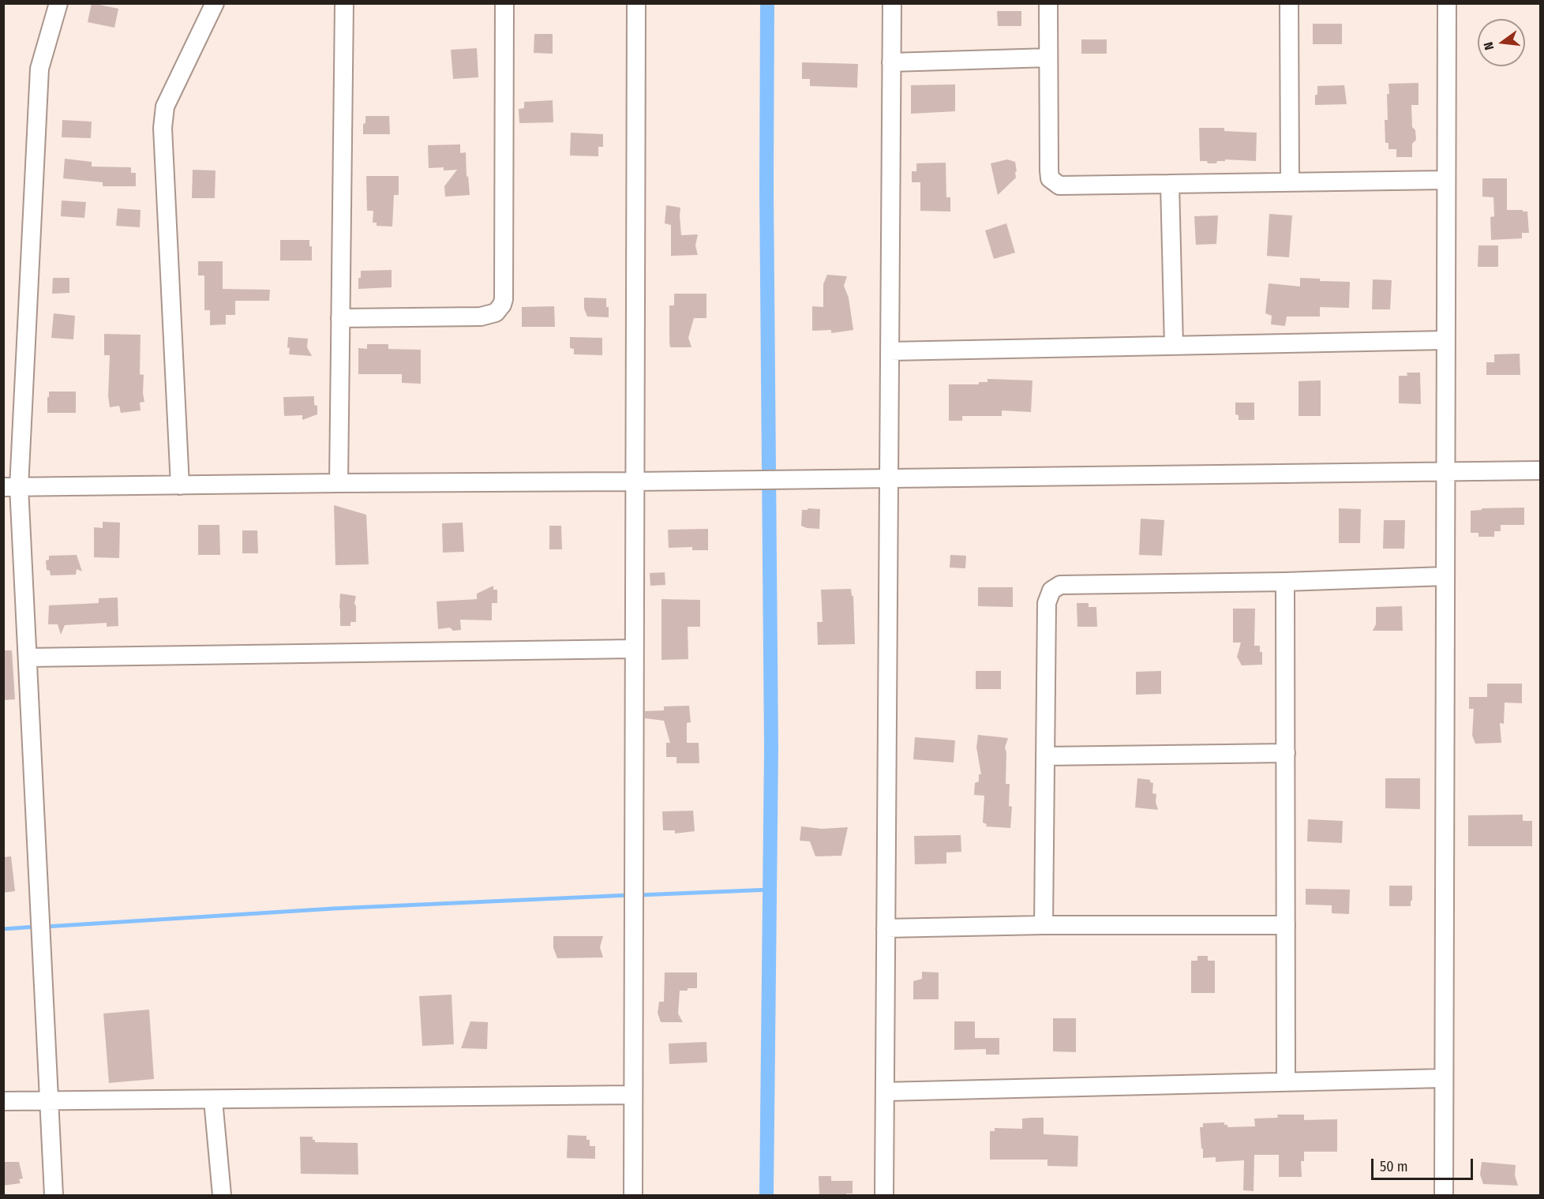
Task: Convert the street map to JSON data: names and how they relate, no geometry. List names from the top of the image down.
{
  "scale_bar": "50 m",
  "north": "left"
}
